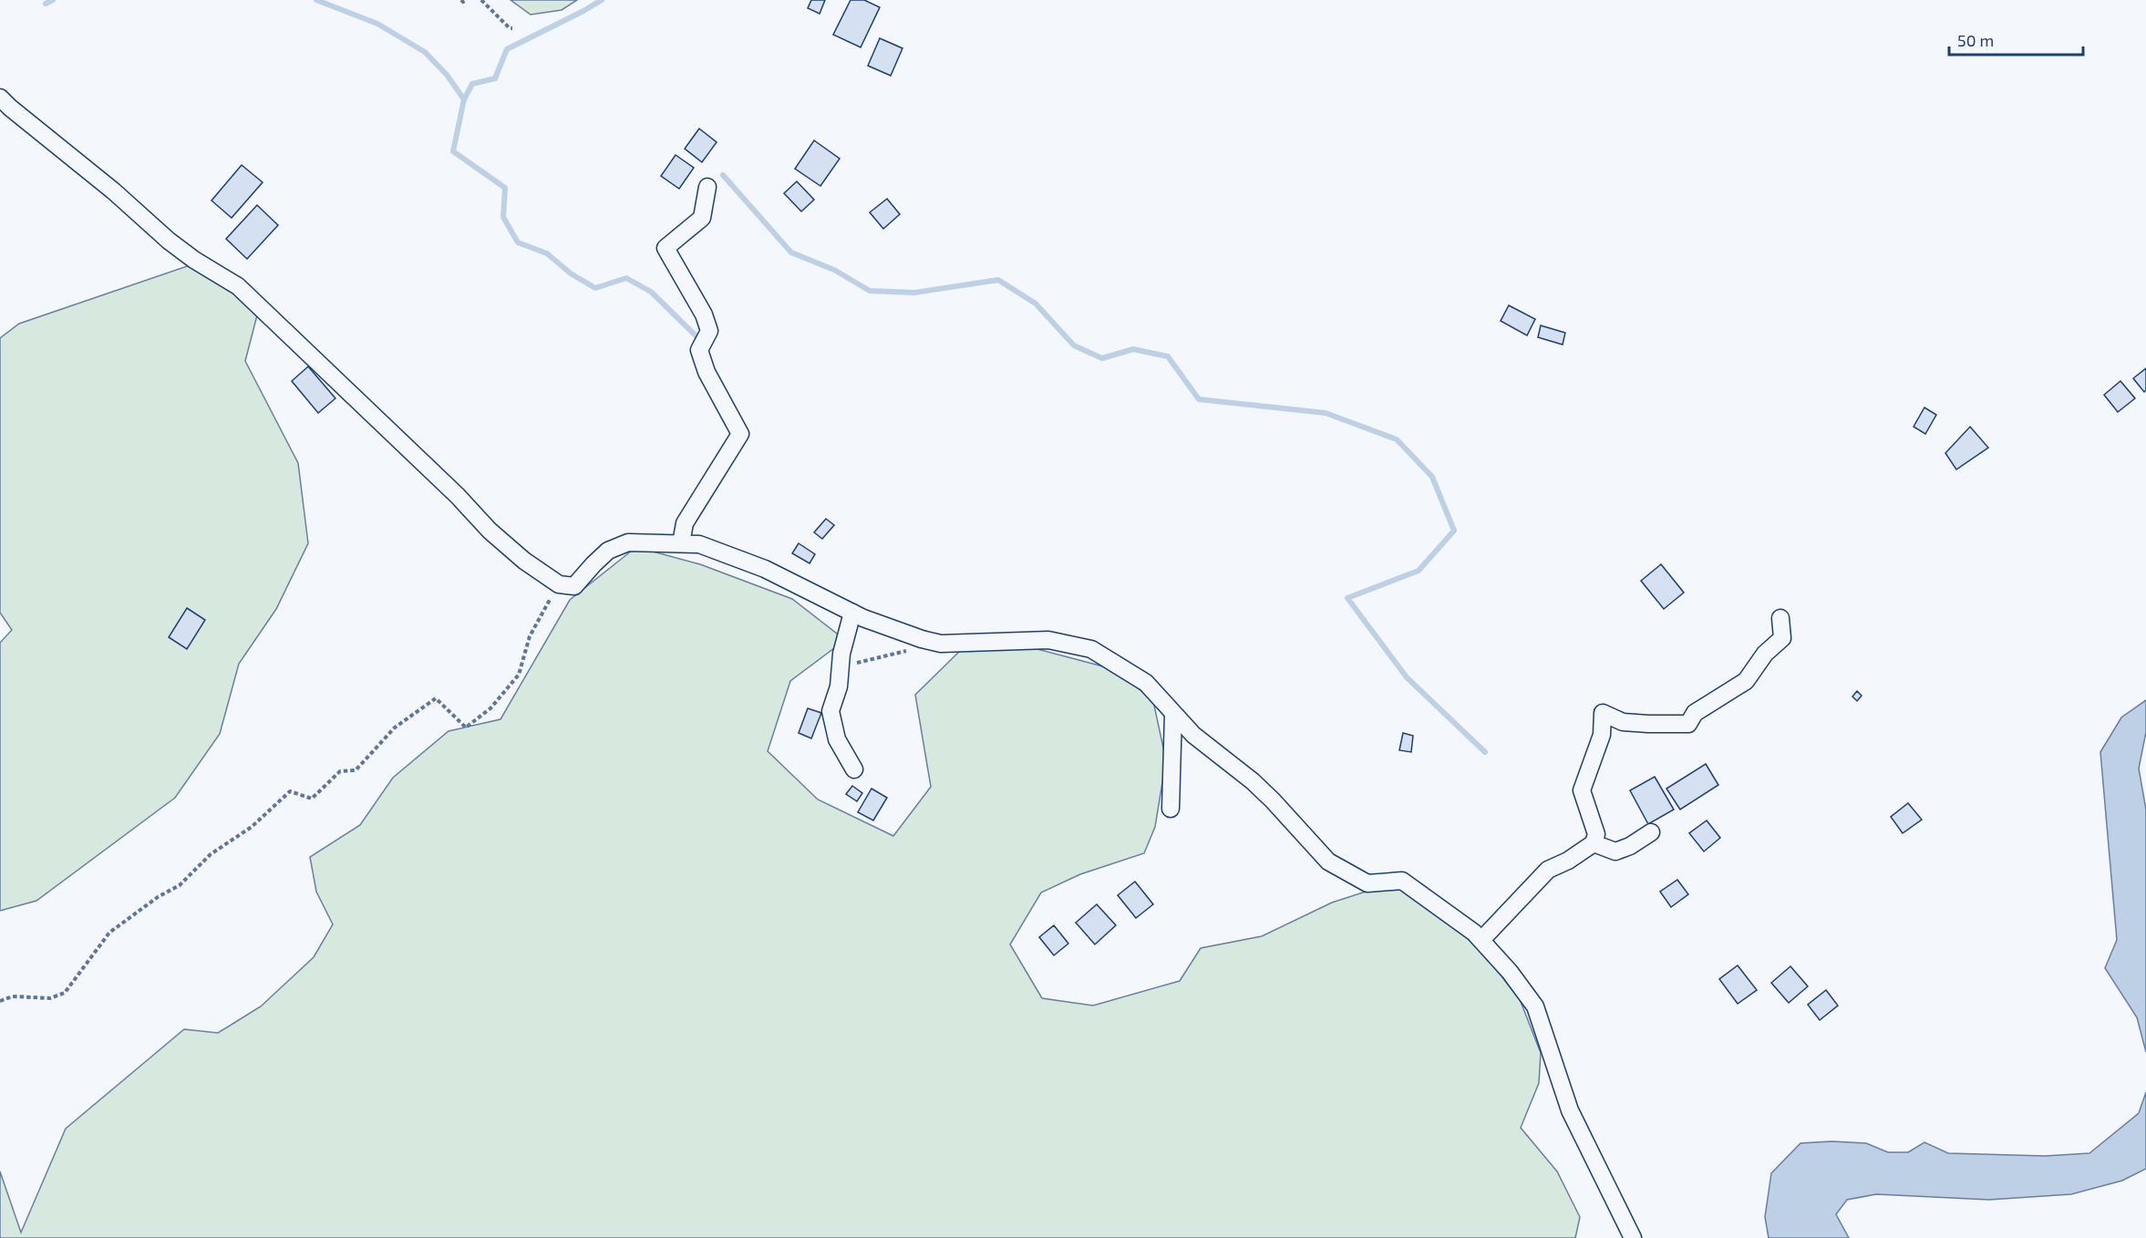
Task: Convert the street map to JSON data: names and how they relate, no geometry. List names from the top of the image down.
{
  "scale_bar": "50 m"
}
